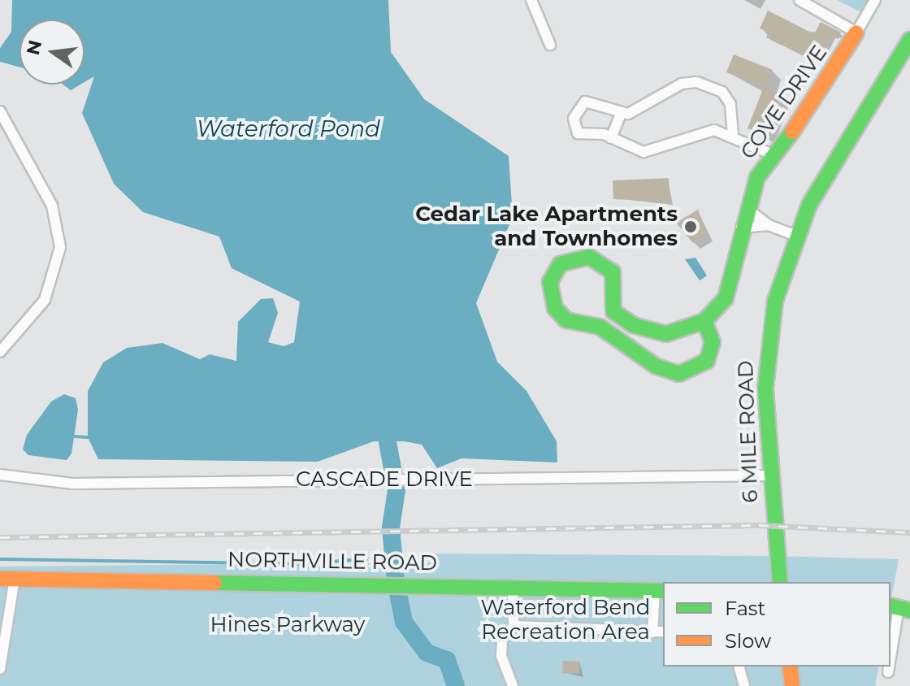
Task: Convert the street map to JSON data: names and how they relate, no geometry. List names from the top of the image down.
{
  "streets": {
    "street": [
      "COVE DRIVE",
      "6 MILE ROAD",
      "CASCADE DRIVE",
      "NORTHVILLE ROAD"
    ]
  },
  "crossings": [
    ["6 MILE ROAD", "CASCADE DRIVE"]
  ],
  "water": ["Waterford Pond"],
  "parks": ["Waterford Bend Recreation Area", "Hines Parkway"],
  "places": ["Cedar Lake Apartments and Townhomes"],
  "legend": ["Fast", "Slow"],
  "north": "left"
}
